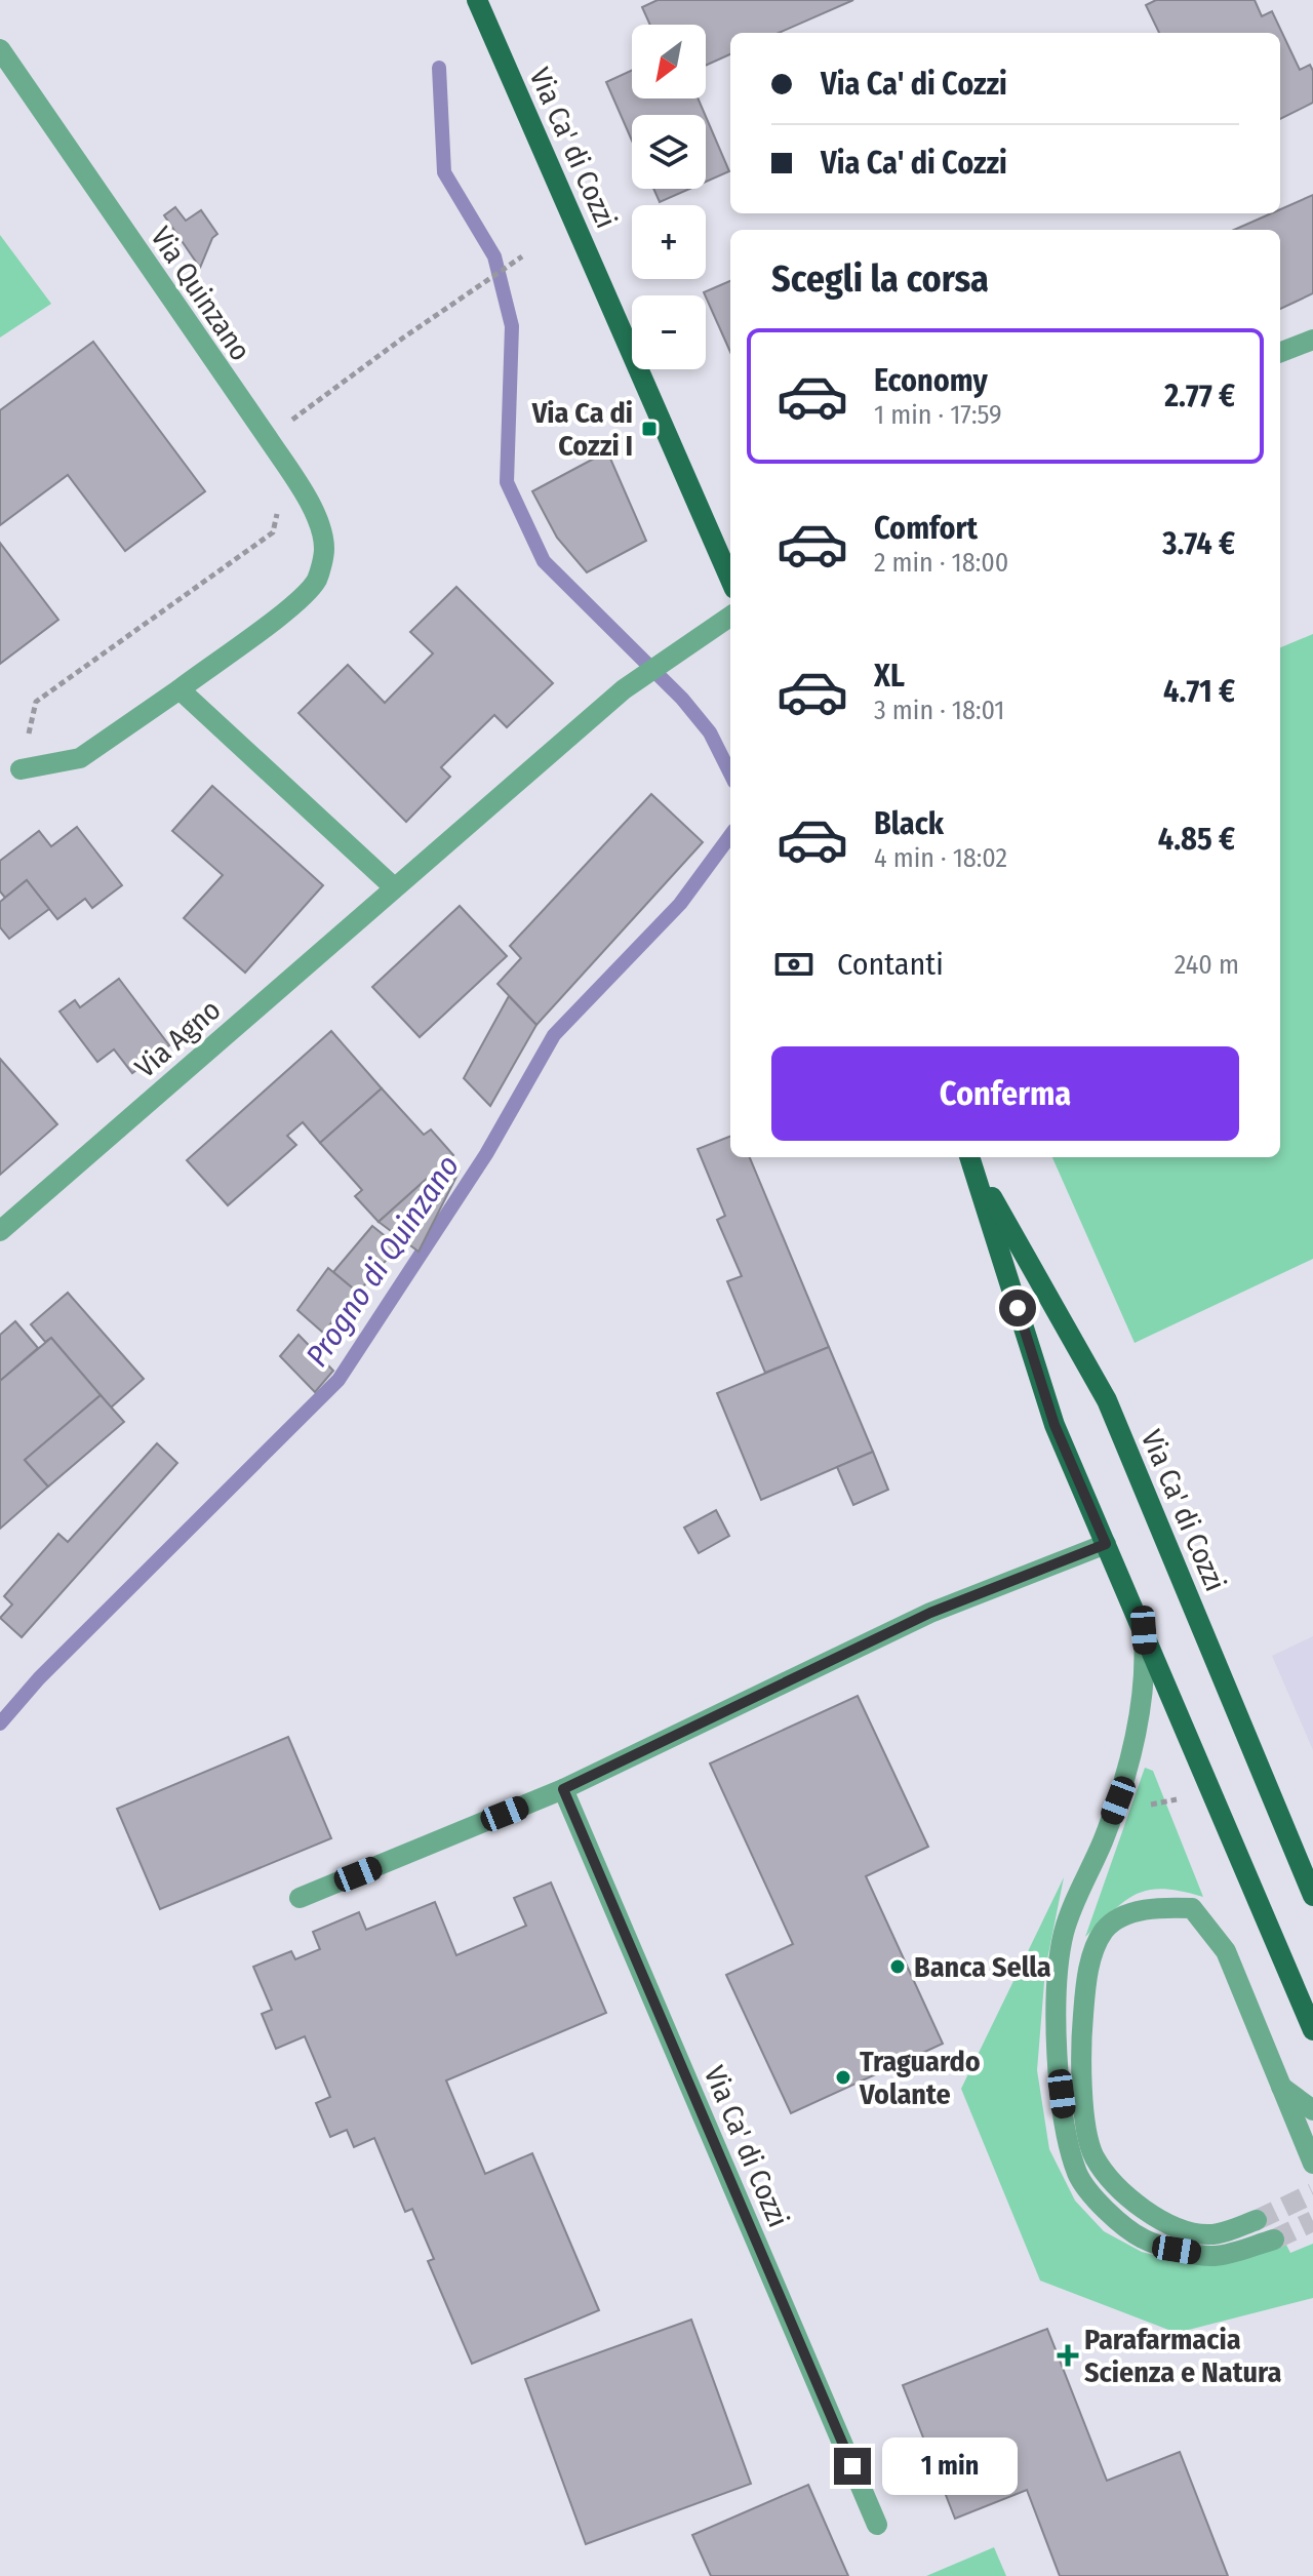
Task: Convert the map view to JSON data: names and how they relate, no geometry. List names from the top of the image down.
{
  "streets": {
    "main road": ["Via Ca' di Cozzi"],
    "street": ["Via Quinzano", "Via Agno"]
  },
  "water": ["Progno di Quinzano"],
  "places": {
    "transit": ["Via Ca di Cozzi I"],
    "other": ["Banca Sella", "Traguardo Volante"],
    "health": ["Parafarmacia Scienza e Natura"]
  },
  "north": "bottom left",
  "page": {
    "map_buttons": ["+", "−"],
    "banner": ["Via Ca' di Cozzi", "Via Ca' di Cozzi"],
    "heading": "Scegli la corsa",
    "list": [
      {
        "name": "Economy",
        "note": "1 min · 17:59",
        "value": "2.77 €"
      },
      {
        "name": "Comfort",
        "note": "2 min · 18:00",
        "value": "3.74 €"
      },
      {
        "name": "XL",
        "note": "3 min · 18:01",
        "value": "4.71 €"
      },
      {
        "name": "Black",
        "note": "4 min · 18:02",
        "value": "4.85 €"
      }
    ],
    "pay": ["Contanti", "240 m"],
    "buttons": "Conferma",
    "bubble": "1 min"
  }
}
